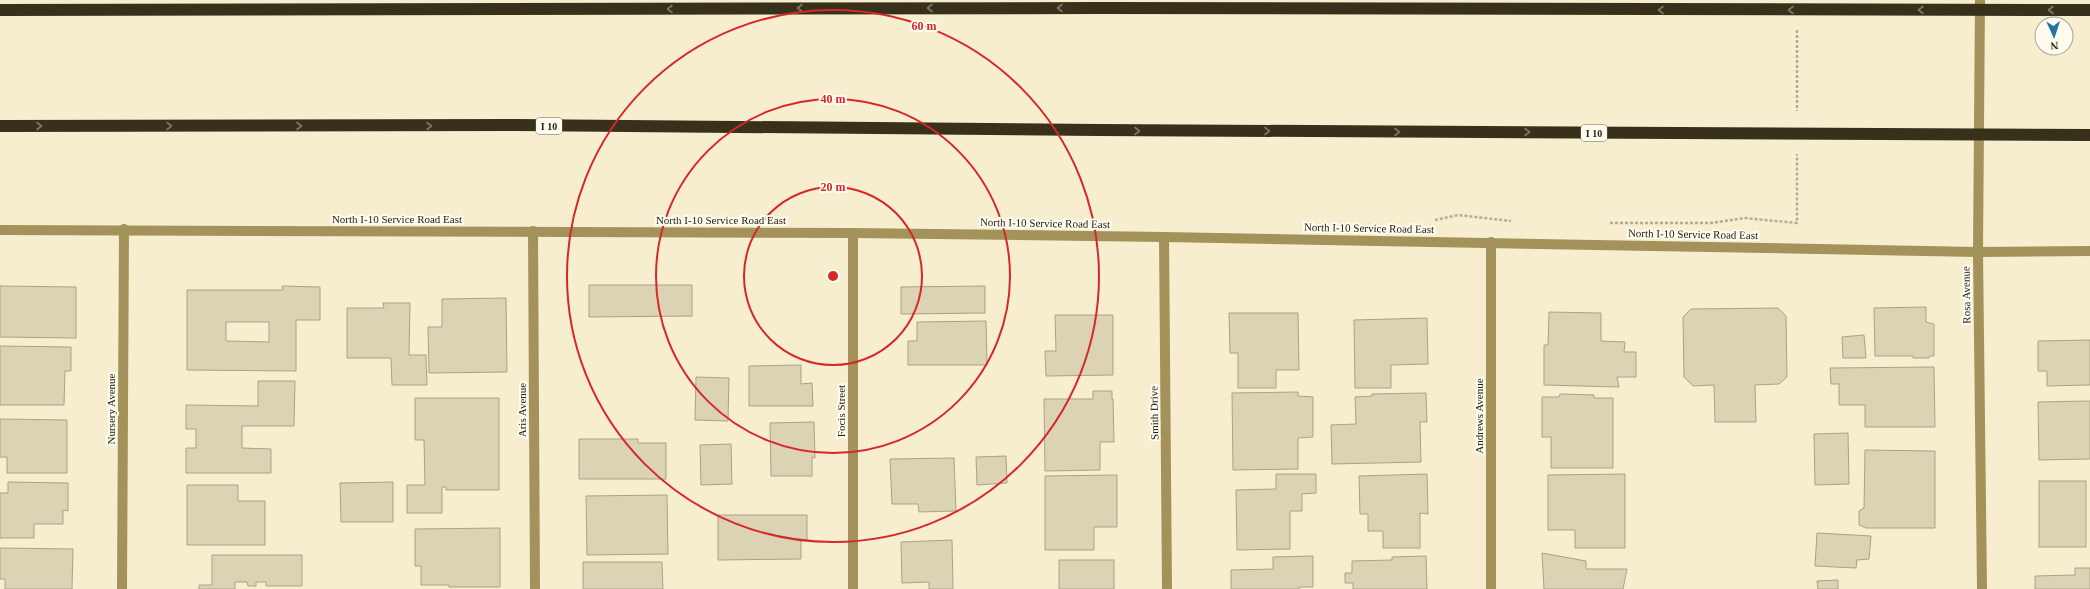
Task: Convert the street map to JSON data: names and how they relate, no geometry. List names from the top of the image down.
{
  "streets": {
    "highway": ["I 10"],
    "street": [
      "North I-10 Service Road East",
      "Rosa Avenue",
      "Nursery Avenue",
      "Aris Avenue",
      "Focis Street",
      "Smith Drive",
      "Andrews Avenue"
    ]
  },
  "crossings": [
    ["North I-10 Service Road East", "Rosa Avenue"],
    ["North I-10 Service Road East", "Nursery Avenue"],
    ["North I-10 Service Road East", "Aris Avenue"],
    ["North I-10 Service Road East", "Focis Street"],
    ["North I-10 Service Road East", "Smith Drive"],
    ["North I-10 Service Road East", "Andrews Avenue"]
  ],
  "north": "bottom",
  "rings": ["60 m", "40 m", "20 m"]
}
